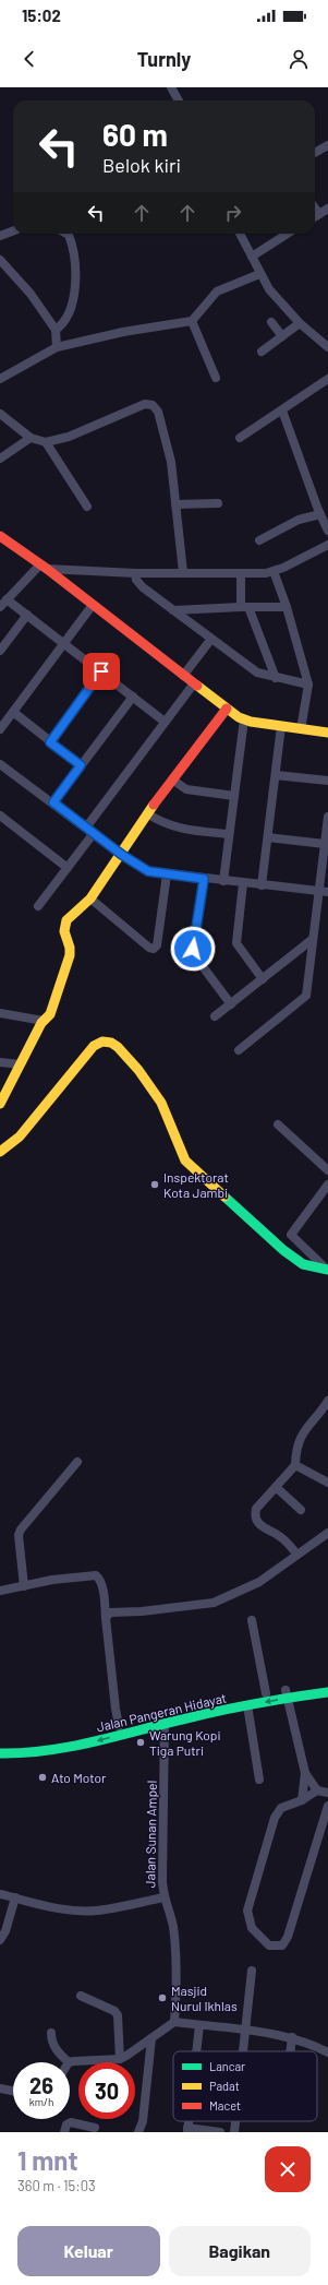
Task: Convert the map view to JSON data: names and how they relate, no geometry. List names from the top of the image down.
{
  "streets": {
    "main road": ["Jalan Pangeran Hidayat"],
    "street": ["Jalan Sunan Ampel"]
  },
  "crossings": [
    ["Jalan Pangeran Hidayat", "Jalan Sunan Ampel"]
  ],
  "places": [
    "Inspektorat Kota Jambi",
    "Warung Kopi Tiga Putri",
    "Ato Motor",
    "Masjid Nurul Ikhlas"
  ],
  "legend": ["Lancar", "Padat", "Macet"],
  "page": {
    "status": "15:02",
    "header": "Turnly",
    "turn": ["60 m", "Belok kiri"],
    "speed": "26 km/h",
    "limit": "30",
    "heading": ["1 mnt", "360 m · 15:03"],
    "buttons": ["Keluar", "Bagikan"]
  }
}
